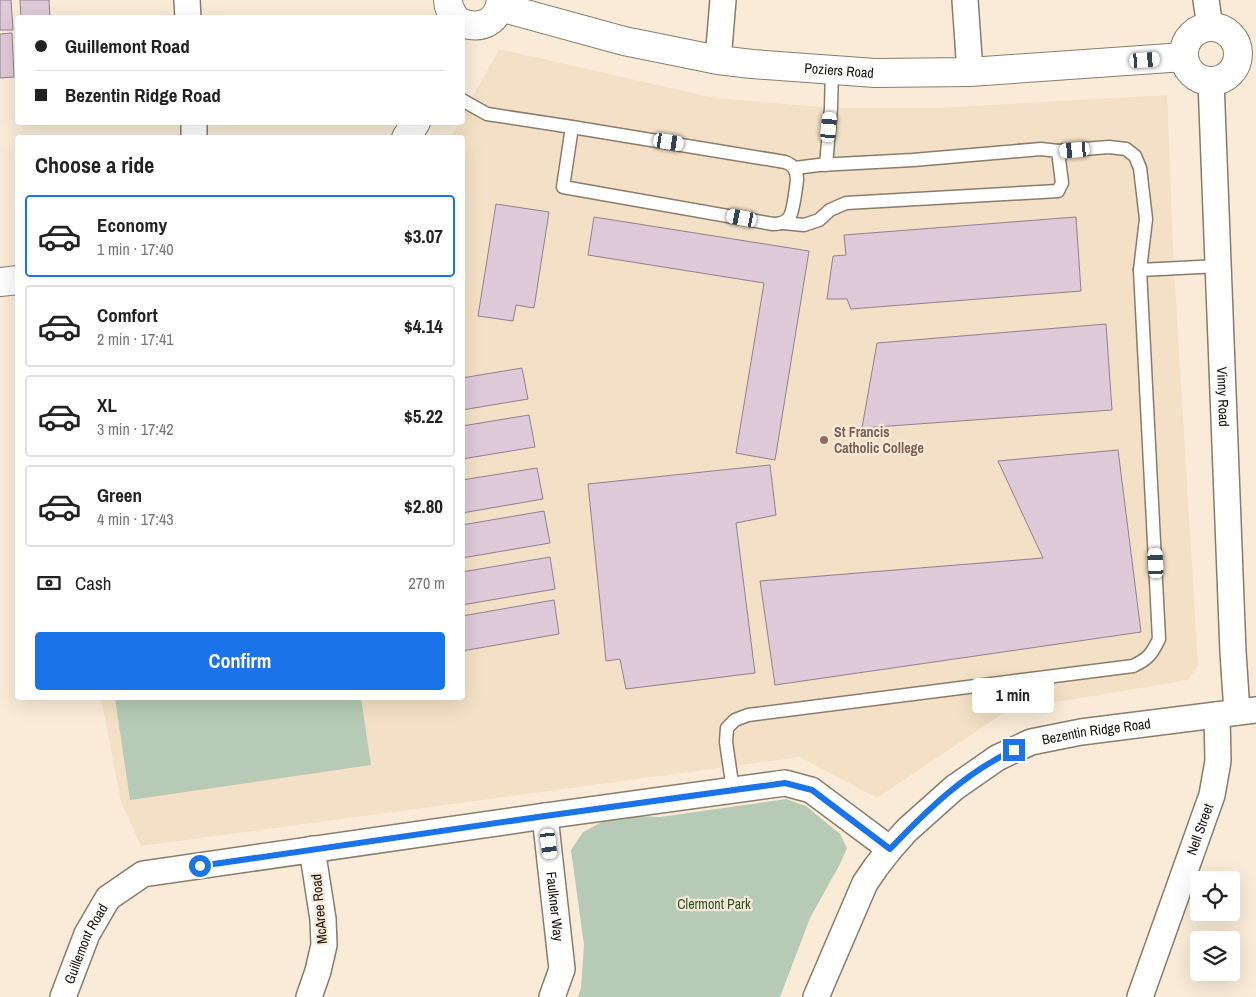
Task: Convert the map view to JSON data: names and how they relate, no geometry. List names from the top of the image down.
{
  "streets": {
    "street": [
      "Poziers Road",
      "Vinny Road",
      "Bezentin Ridge Road",
      "Nell Street",
      "Faulkner Way",
      "McAree Road",
      "Guillemont Road"
    ]
  },
  "crossings": [
    ["Poziers Road", "Vinny Road"],
    ["Vinny Road", "Bezentin Ridge Road"],
    ["Vinny Road", "Nell Street"],
    ["Bezentin Ridge Road", "Nell Street"],
    ["Bezentin Ridge Road", "Guillemont Road"],
    ["Faulkner Way", "Guillemont Road"],
    ["McAree Road", "Guillemont Road"]
  ],
  "parks": ["Clermont Park"],
  "places": ["St Francis Catholic College"],
  "page": {
    "banner": ["Guillemont Road", "Bezentin Ridge Road"],
    "heading": "Choose a ride",
    "list": [
      {
        "name": "Economy",
        "note": "1 min · 17:40",
        "value": "$3.07"
      },
      {
        "name": "Comfort",
        "note": "2 min · 17:41",
        "value": "$4.14"
      },
      {
        "name": "XL",
        "note": "3 min · 17:42",
        "value": "$5.22"
      },
      {
        "name": "Green",
        "note": "4 min · 17:43",
        "value": "$2.80"
      }
    ],
    "pay": ["Cash", "270 m"],
    "buttons": "Confirm",
    "bubble": "1 min"
  }
}
